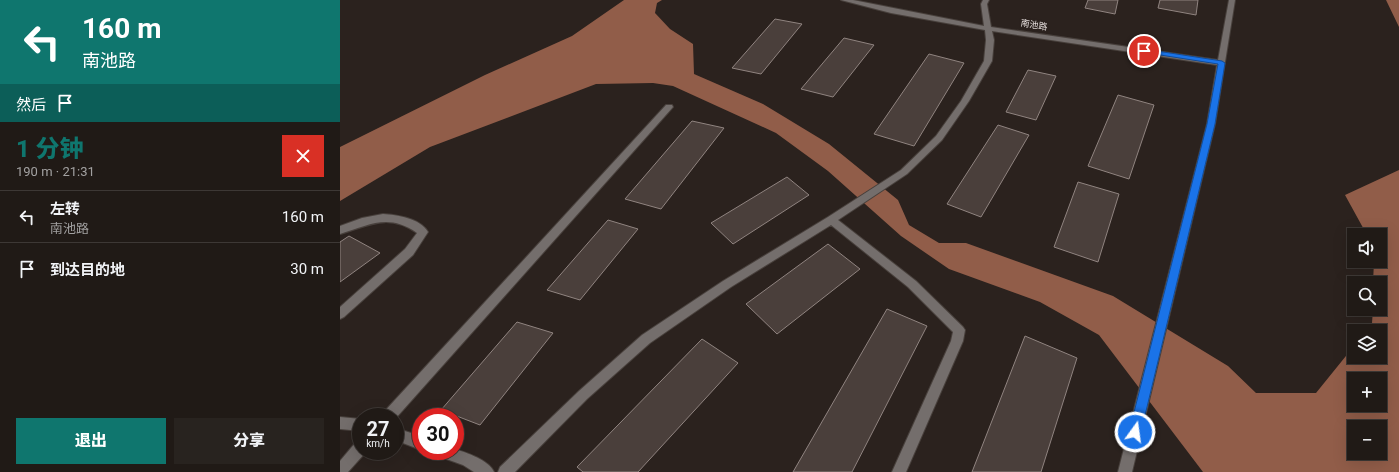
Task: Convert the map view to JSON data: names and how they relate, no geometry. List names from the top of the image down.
{
  "streets": {
    "street": ["南池路"]
  },
  "page": {
    "turn": ["160 m", "南池路"],
    "then": "然后",
    "heading": ["1 分钟", "190 m · 21:31"],
    "list": [
      {
        "name": "左转",
        "note": "南池路",
        "value": "160 m"
      },
      {
        "name": "到达目的地",
        "value": "30 m"
      }
    ],
    "map_buttons": ["+", "−"],
    "speed": "27 km/h",
    "limit": "30",
    "buttons": ["退出", "分享"]
  }
}
